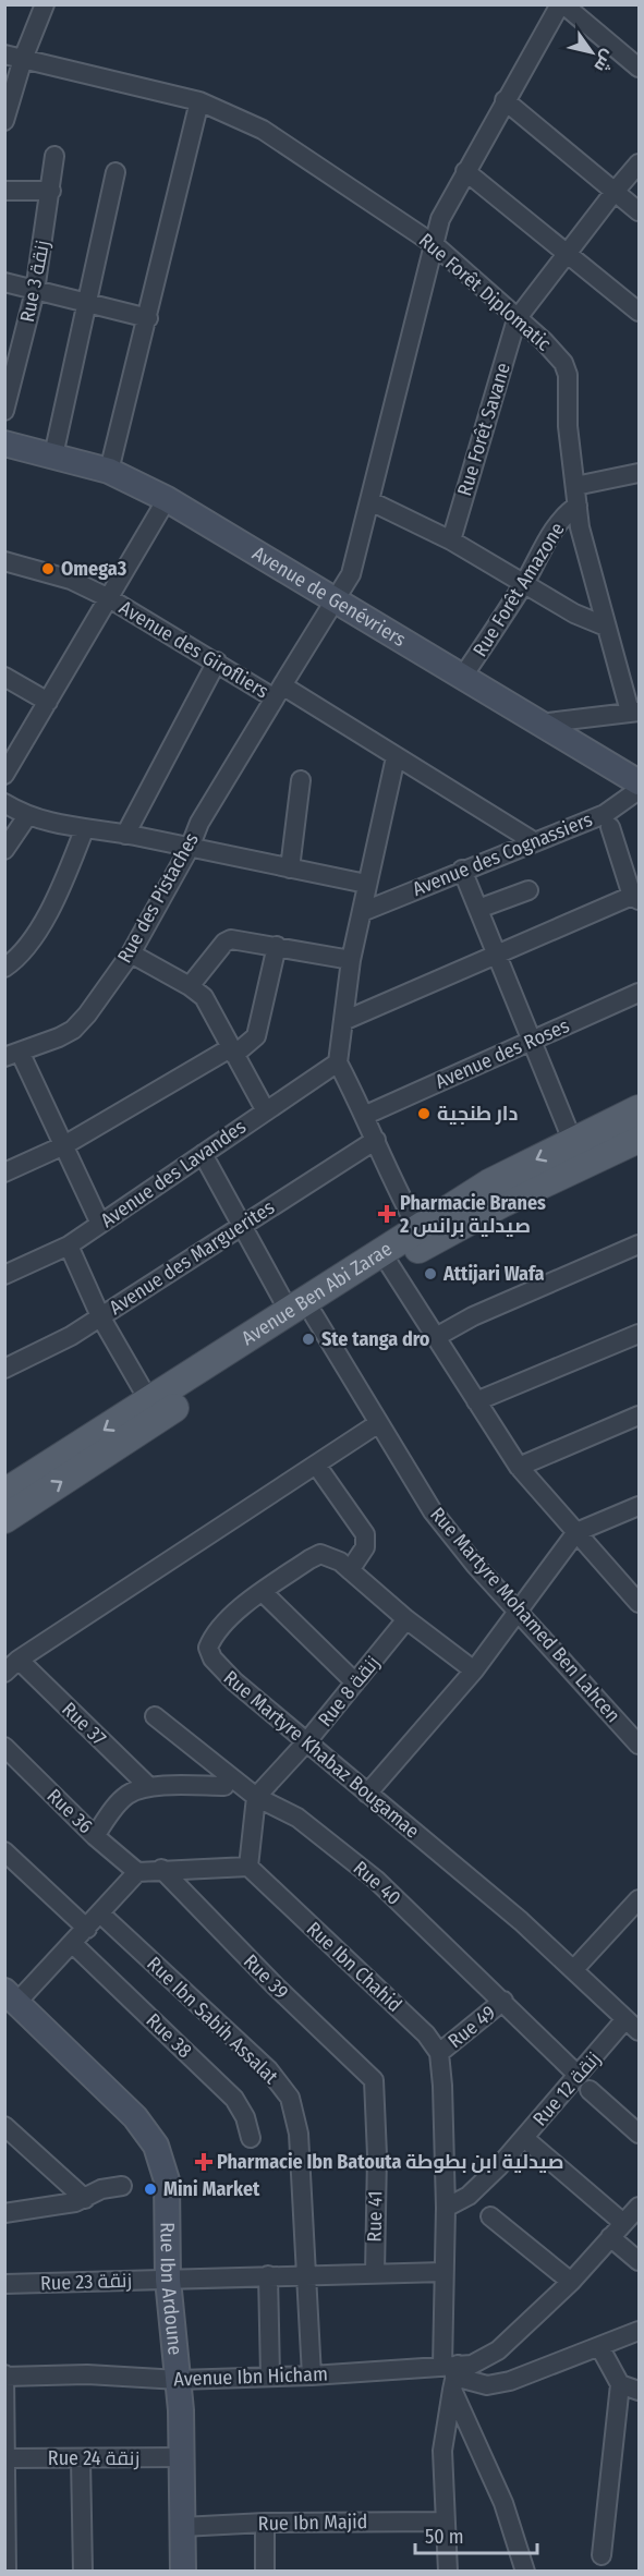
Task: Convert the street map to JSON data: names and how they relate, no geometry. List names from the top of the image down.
{
  "streets": {
    "main road": ["Avenue Ben Abi Zarae"],
    "street": [
      "Rue 3 زنقة",
      "Rue Forêt Diplomatic",
      "Rue Forêt Savane",
      "Rue Forêt Amazone",
      "Avenue de Genévriers",
      "Avenue des Girofliers",
      "Avenue des Cognassiers",
      "Rue des Pistaches",
      "Avenue des Roses",
      "Avenue des Lavandes",
      "Avenue des Marguerites",
      "Rue Martyre Mohamed Ben Lahcen",
      "Rue 8 زنقة",
      "Rue 37",
      "Rue Martyre Khabaz Bougamae",
      "Rue 36",
      "Rue 40",
      "Rue Ibn Chahid",
      "Rue 39",
      "Rue Ibn Sabih Assalat",
      "Rue 49",
      "Rue 38",
      "Rue 12 زنقة",
      "Rue 41",
      "Rue 23 زنقة",
      "Rue Ibn Ardoune",
      "Avenue Ibn Hicham",
      "Rue 24 زنقة",
      "Rue Ibn Majid"
    ]
  },
  "crossings": [
    ["Rue Forêt Diplomatic", "Rue Forêt Savane"],
    ["Rue Forêt Diplomatic", "Rue Forêt Amazone"],
    ["Rue Forêt Diplomatic", "Rue des Pistaches"],
    ["Rue Forêt Amazone", "Avenue de Genévriers"],
    ["Avenue de Genévriers", "Rue des Pistaches"],
    ["Avenue des Girofliers", "Avenue des Cognassiers"],
    ["Avenue des Girofliers", "Rue des Pistaches"],
    ["Avenue des Lavandes", "Rue Martyre Mohamed Ben Lahcen"],
    ["Avenue des Marguerites", "Rue Martyre Mohamed Ben Lahcen"],
    ["Avenue Ben Abi Zarae", "Rue Martyre Mohamed Ben Lahcen"],
    ["Rue 8 زنقة", "Rue Martyre Khabaz Bougamae"],
    ["Rue 8 زنقة", "Rue 40"],
    ["Rue Martyre Khabaz Bougamae", "Rue 12 زنقة"],
    ["Rue 40", "Rue 49"],
    ["Rue 40", "Rue 12 زنقة"],
    ["Rue Ibn Chahid", "Rue 49"],
    ["Rue 39", "Rue 41"],
    ["Rue Ibn Sabih Assalat", "Rue 23 زنقة"],
    ["Rue Ibn Sabih Assalat", "Avenue Ibn Hicham"],
    ["Rue 41", "Rue 23 زنقة"],
    ["Rue 23 زنقة", "Rue Ibn Ardoune"],
    ["Rue Ibn Ardoune", "Avenue Ibn Hicham"],
    ["Rue Ibn Ardoune", "Rue 24 زنقة"],
    ["Rue Ibn Ardoune", "Rue Ibn Majid"]
  ],
  "places": {
    "other": [
      "Omega3",
      "دار طنجية",
      "Attijari Wafa",
      "Ste tanga dro",
      "Mini Market"
    ],
    "health": ["Pharmacie Branes 2 صيدلية برانس", "Pharmacie Ibn Batouta صيدلية ابن بطوطة"]
  },
  "scale_bar": "50 m",
  "north": "bottom right"
}
